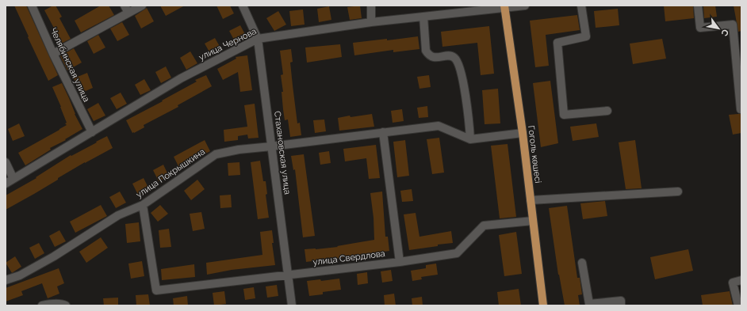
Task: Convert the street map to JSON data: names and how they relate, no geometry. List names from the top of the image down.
{
  "streets": {
    "main road": ["Гоголь көшесі"],
    "street": [
      "улица Чернова",
      "Челябинская улица",
      "Стахановская улица",
      "улица Покрышкина",
      "улица Свердлова"
    ]
  },
  "crossings": [
    ["улица Чернова", "Челябинская улица"],
    ["улица Чернова", "Стахановская улица"],
    ["улица Чернова", "Гоголь көшесі"],
    ["Стахановская улица", "улица Покрышкина"],
    ["Стахановская улица", "улица Свердлова"],
    ["Гоголь көшесі", "улица Свердлова"],
    ["улица Покрышкина", "улица Свердлова"]
  ],
  "north": "bottom right"
}
